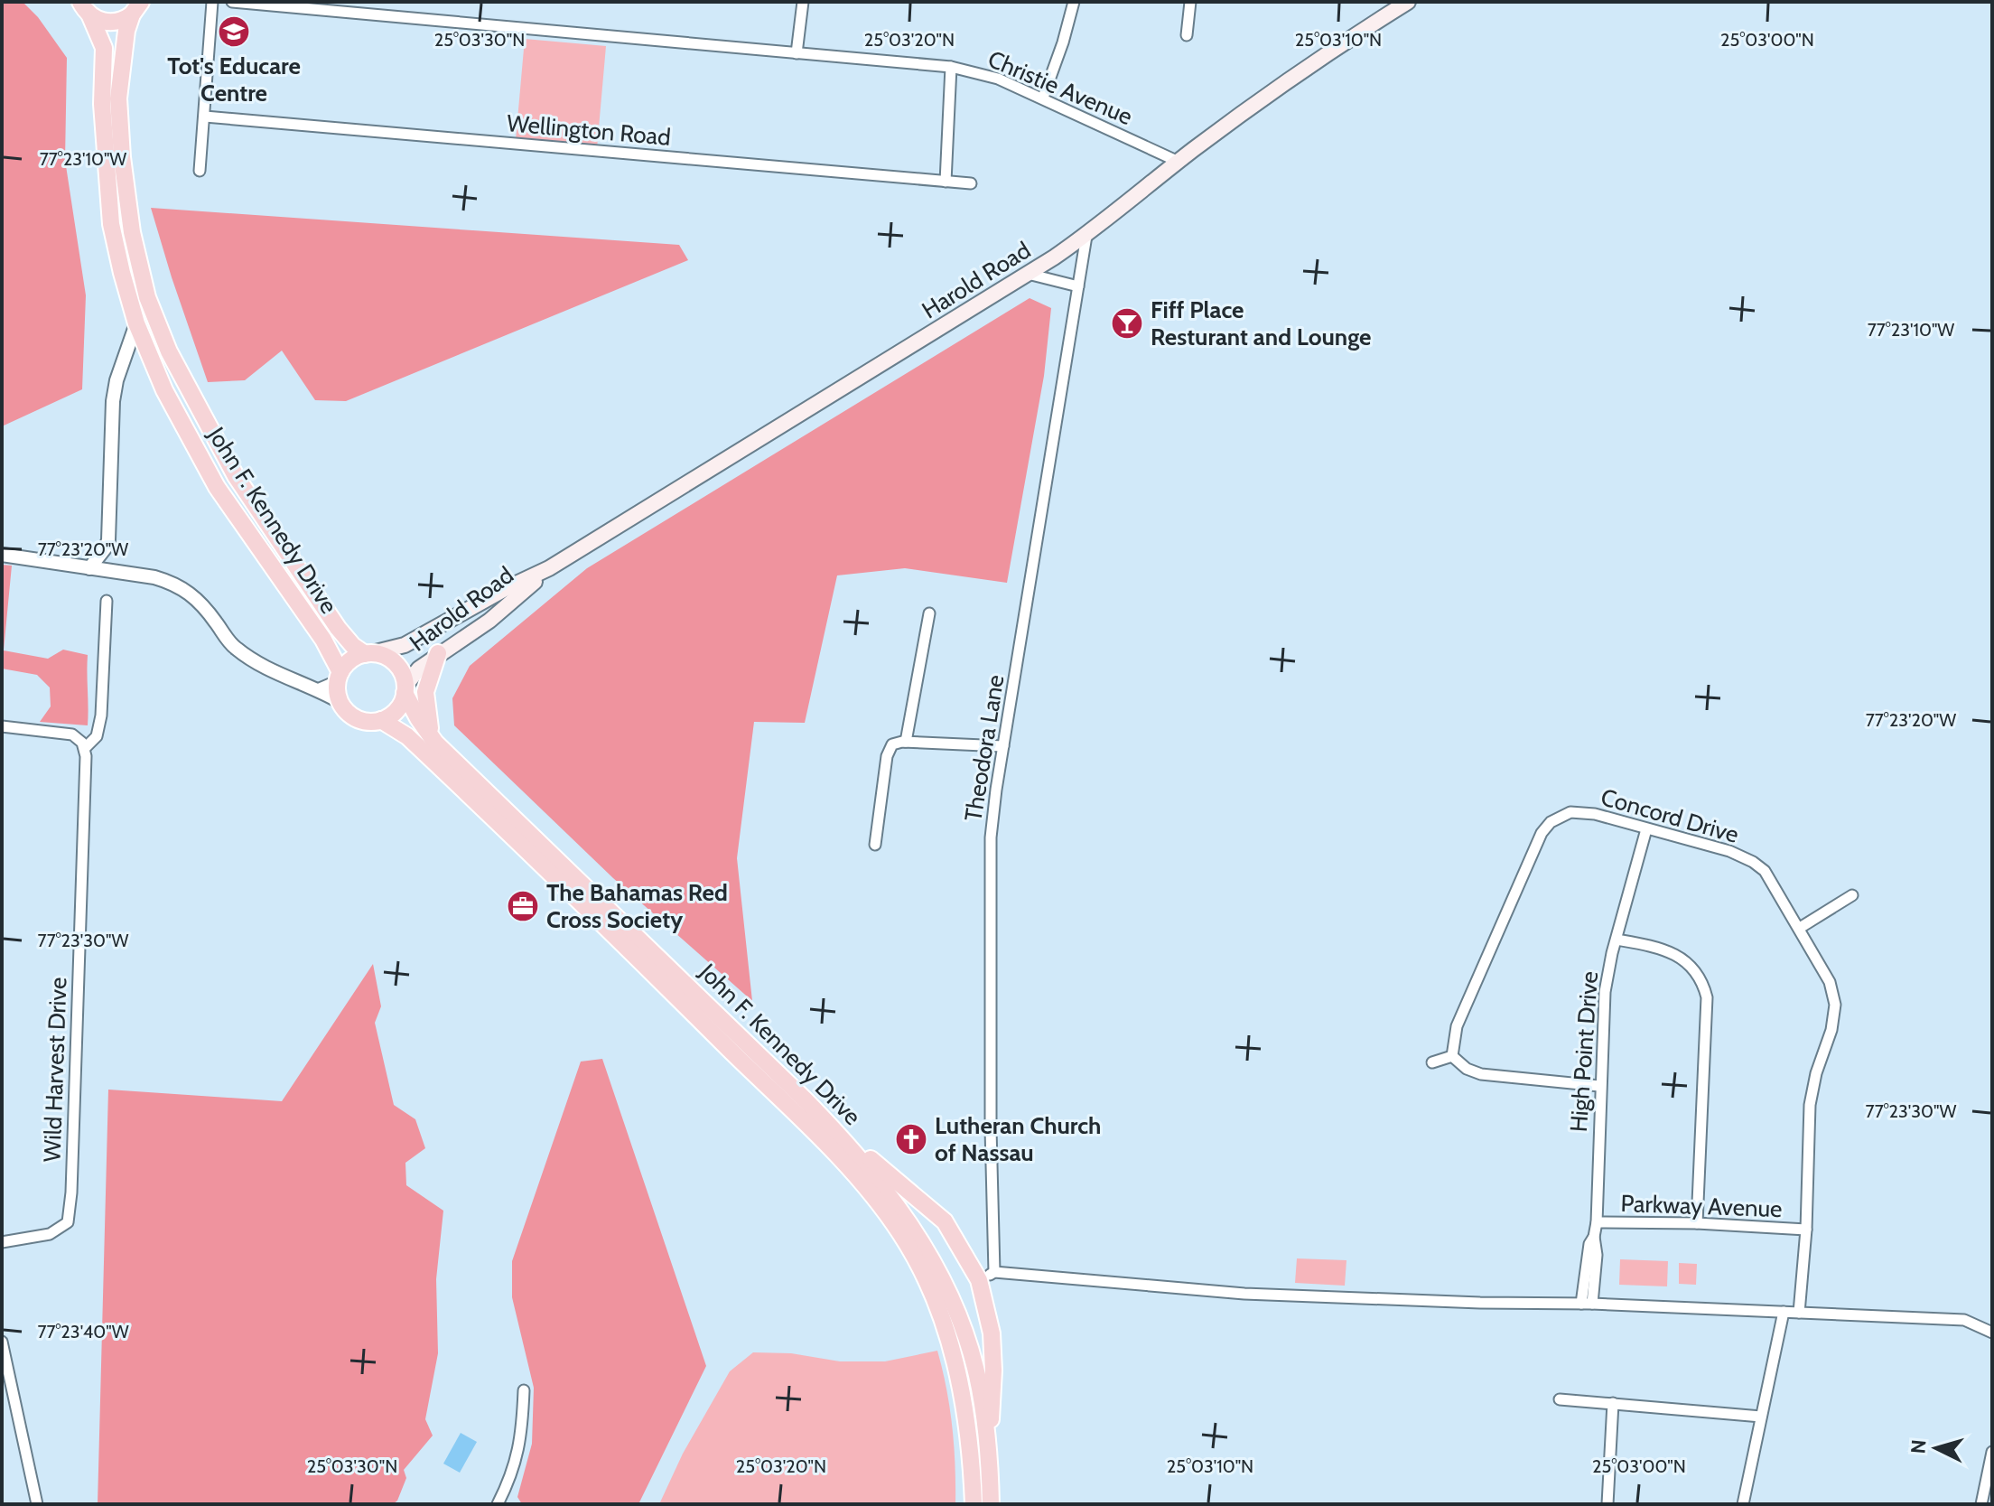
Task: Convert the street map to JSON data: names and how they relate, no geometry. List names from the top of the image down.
{
  "streets": {
    "highway": ["John F. Kennedy Drive"],
    "main road": ["Harold Road"],
    "street": [
      "Christie Avenue",
      "Wellington Road",
      "Theodora Lane",
      "Concord Drive",
      "High Point Drive",
      "Wild Harvest Drive",
      "Parkway Avenue"
    ]
  },
  "crossings": [
    ["Christie Avenue", "Harold Road"],
    ["Harold Road", "John F. Kennedy Drive"],
    ["Harold Road", "Theodora Lane"],
    ["Concord Drive", "High Point Drive"],
    ["Concord Drive", "Parkway Avenue"],
    ["High Point Drive", "Parkway Avenue"]
  ],
  "places": {
    "school or university": ["Tot's Educare Centre"],
    "bar": ["Fiff Place Resturant and Lounge"],
    "office": ["The Bahamas Red Cross Society"],
    "church": ["Lutheran Church of Nassau"]
  },
  "north": "left",
  "coordinates": [
    "25°03'30\"N",
    "25°03'20\"N",
    "25°03'10\"N",
    "25°03'00\"N",
    "77°23'10\"W",
    "77°23'20\"W",
    "77°23'30\"W",
    "77°23'40\"W"
  ]
}
